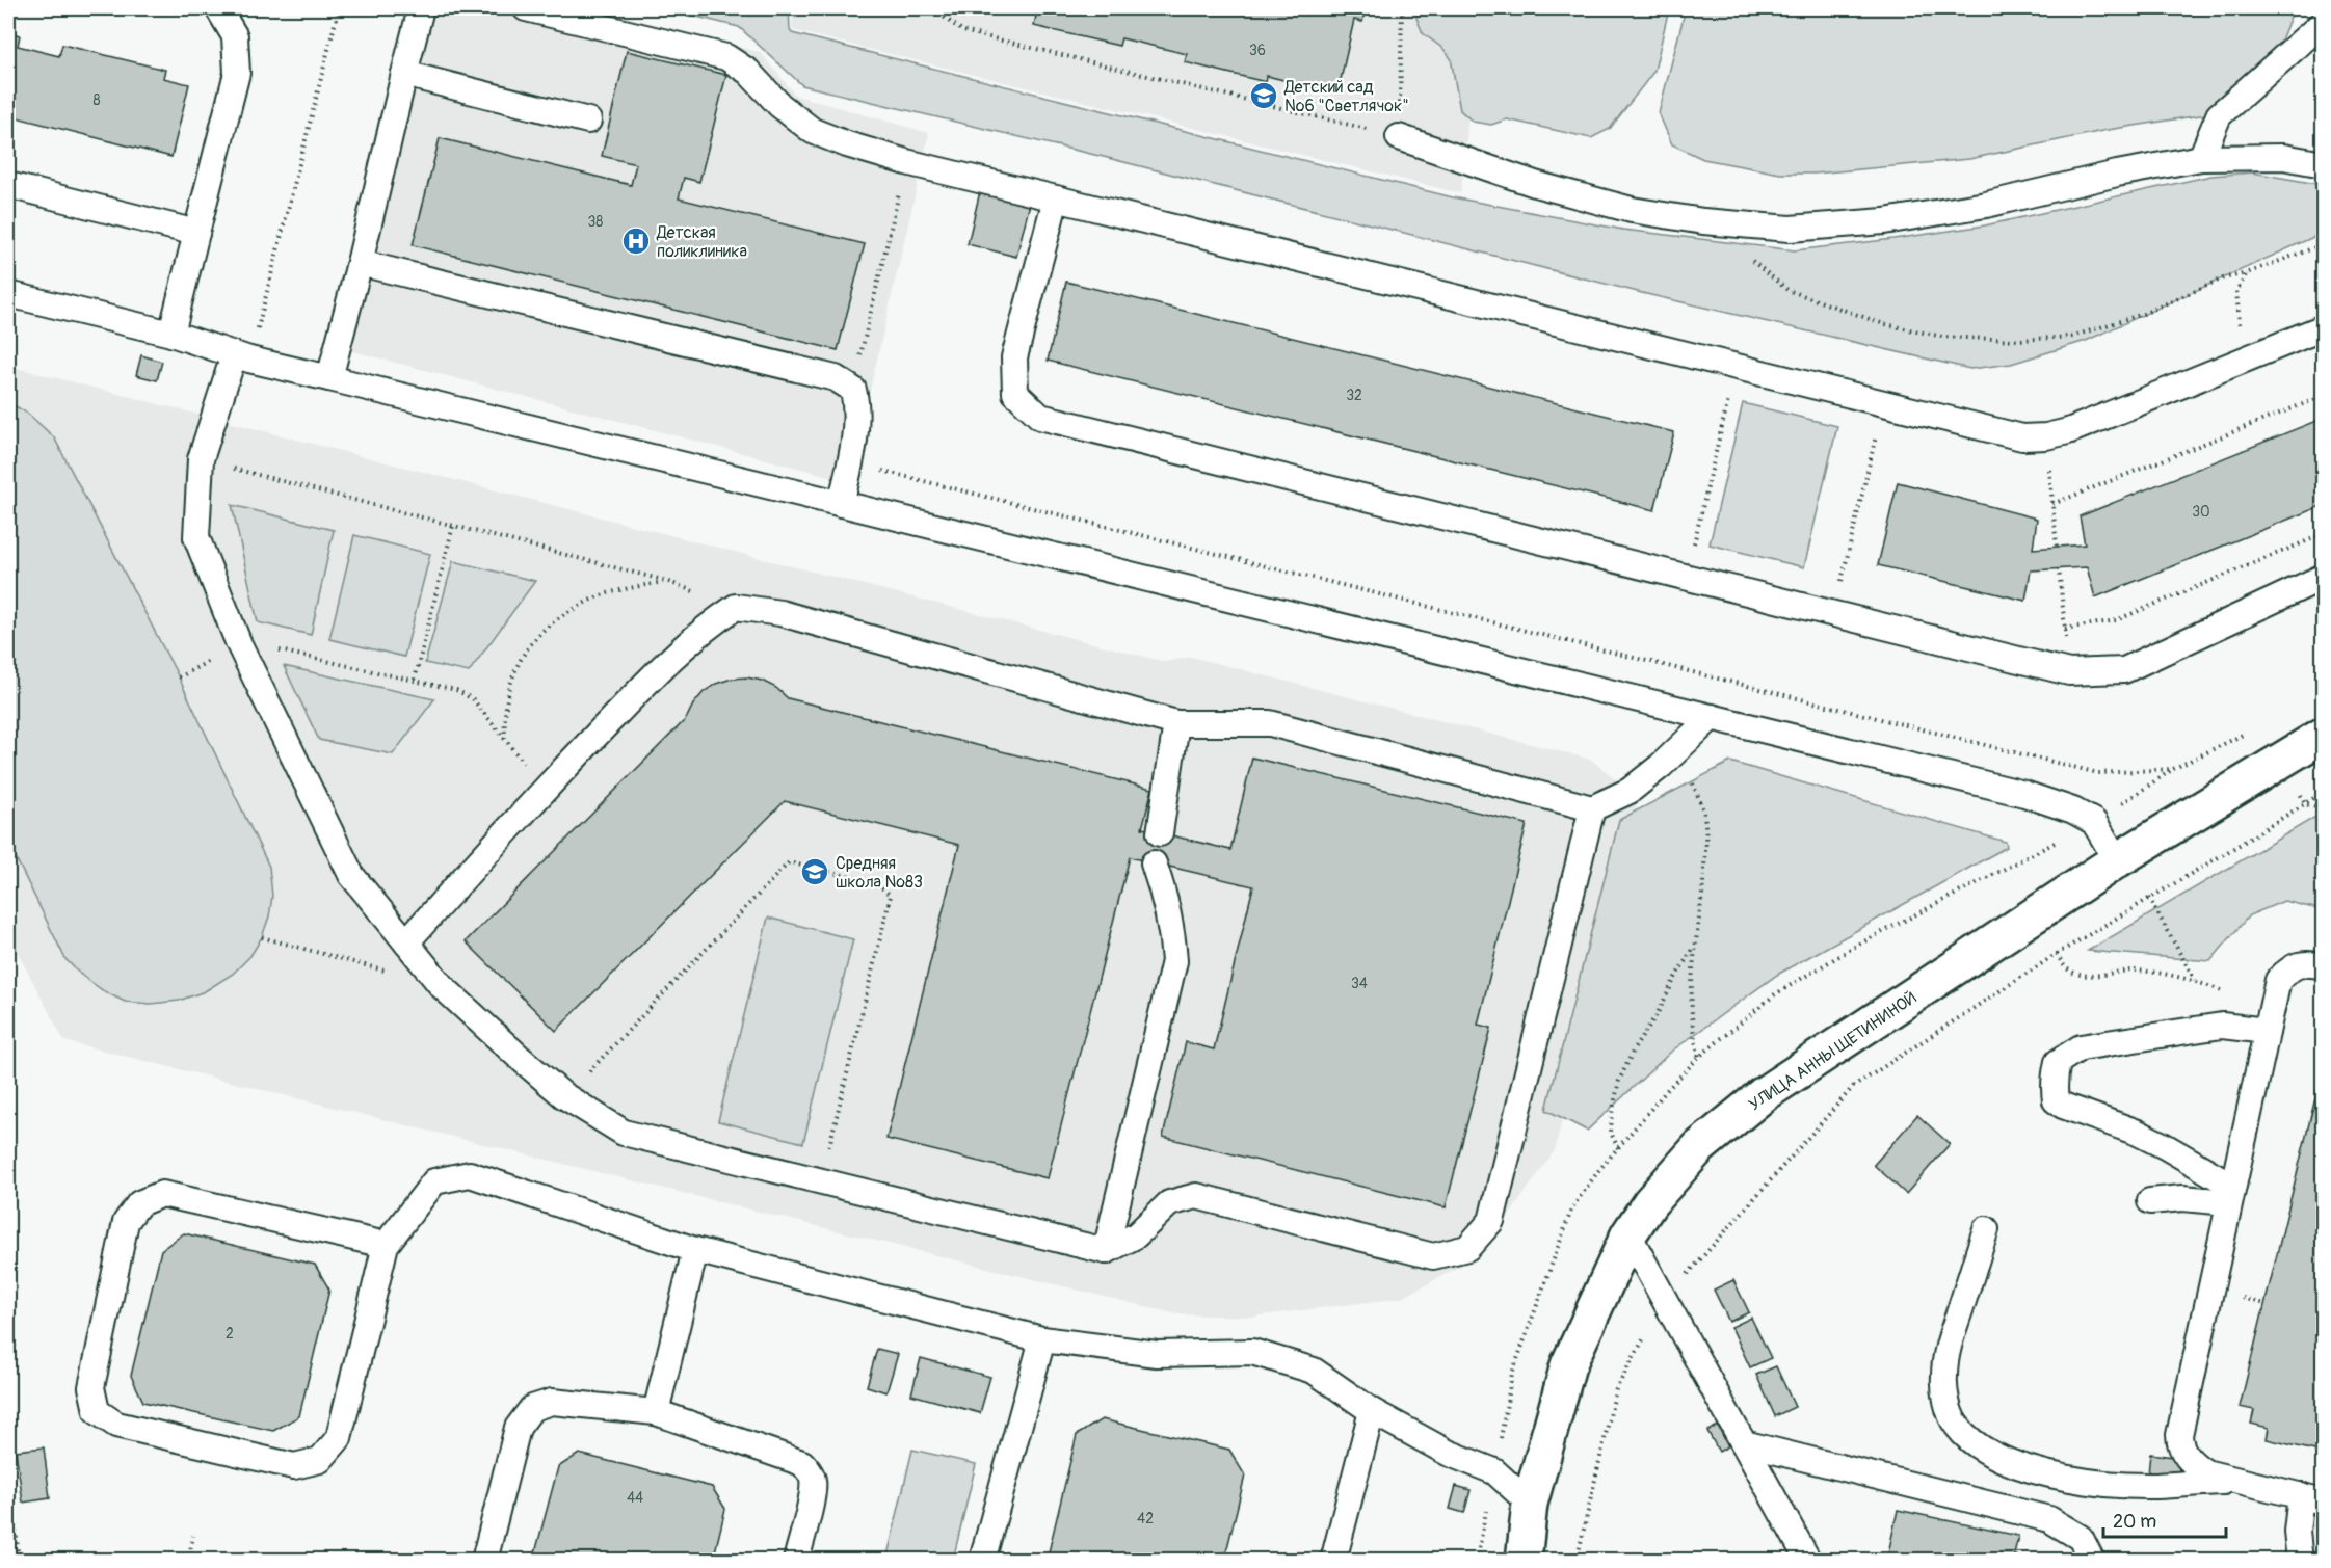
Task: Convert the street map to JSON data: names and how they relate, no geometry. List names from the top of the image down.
{
  "streets": {
    "main road": ["УЛИЦА АННЫ ЩЕТИНИНОЙ"]
  },
  "places": {
    "school or university": ["Детский сад №6 \"Светлячок\"", "Средняя школа №83"],
    "hospital": ["Детская поликлиника"]
  },
  "house_numbers": [
    "36",
    "8",
    "38",
    "32",
    "30",
    "34",
    "2",
    "44",
    "42"
  ],
  "scale_bar": "20 m"
}
